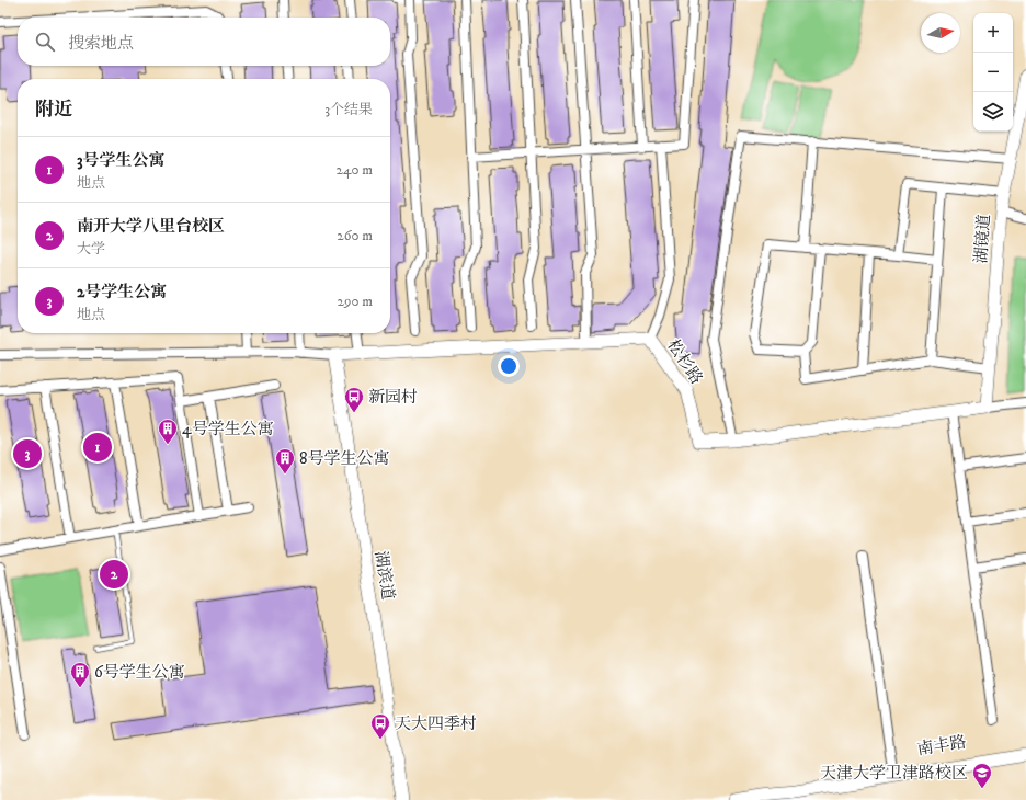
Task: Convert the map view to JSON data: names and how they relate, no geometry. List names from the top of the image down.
{
  "streets": {
    "street": [
      "湖镜道",
      "松杉路",
      "湖滨道",
      "南丰路"
    ]
  },
  "crossings": [
    ["湖镜道", "松杉路"],
    ["松杉路", "湖滨道"]
  ],
  "places": {
    "bus stop": ["新园村", "天大四季村"],
    "building": ["4号学生公寓", "8号学生公寓", "6号学生公寓"],
    "school or university": ["天津大学卫津路校区"]
  },
  "north": "right",
  "page": {
    "map_buttons": ["+", "−"],
    "search": "搜索地点",
    "heading": ["附近", "3个结果"],
    "list": [
      {
        "mark": "1",
        "name": "3号学生公寓",
        "note": "地点",
        "value": "240 m"
      },
      {
        "mark": "2",
        "name": "南开大学八里台校区",
        "note": "大学",
        "value": "260 m"
      },
      {
        "mark": "3",
        "name": "2号学生公寓",
        "note": "地点",
        "value": "290 m"
      }
    ],
    "pins": ["1", "3", "2"]
  }
}
